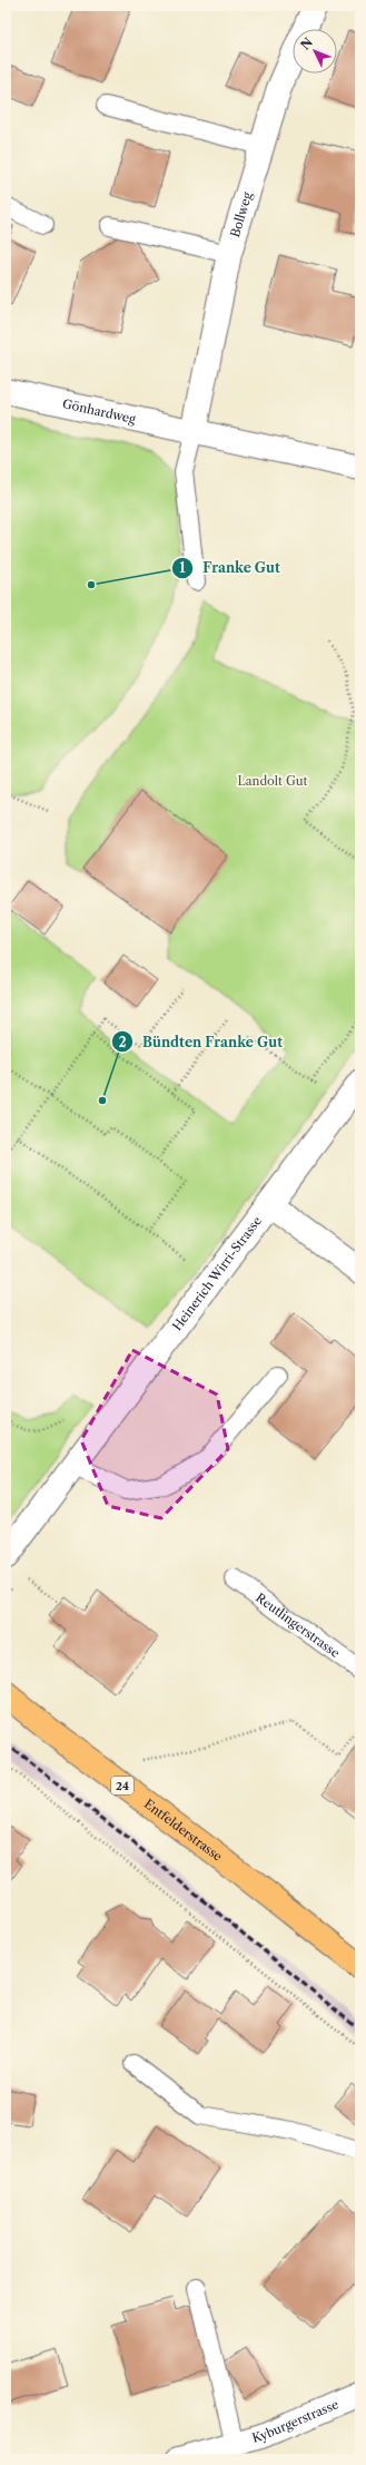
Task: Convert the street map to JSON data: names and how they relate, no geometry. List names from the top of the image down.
{
  "streets": {
    "main road": ["24", "Entfelderstrasse"],
    "street": [
      "Bollweg",
      "Gönhardweg",
      "Heinerich Wirri-Strasse",
      "Kyburgerstrasse"
    ],
    "lane": ["Reutlingerstrasse"]
  },
  "crossings": [
    ["Bollweg", "Gönhardweg"]
  ],
  "parks": ["Landolt Gut"],
  "places": ["Franke Gut", "Bündten Franke Gut"],
  "north": "top left"
}
